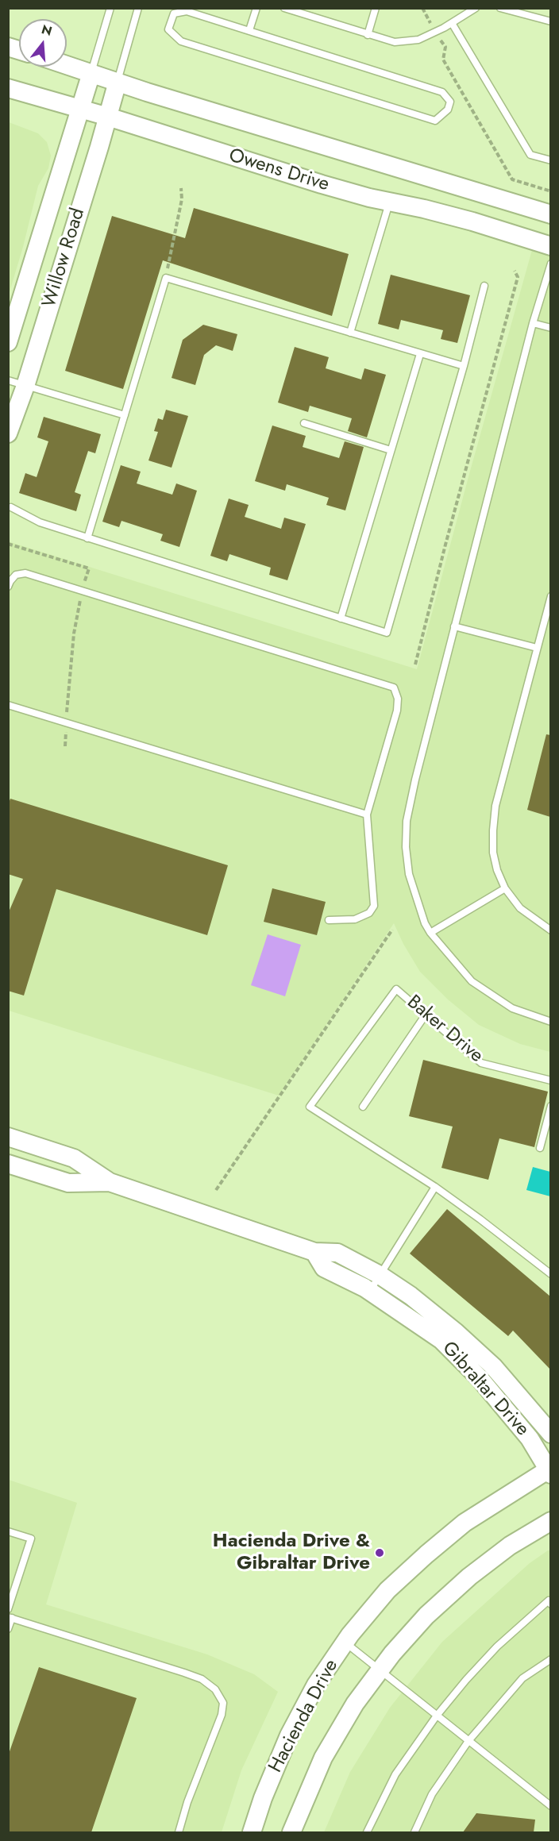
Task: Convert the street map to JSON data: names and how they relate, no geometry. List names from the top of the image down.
{
  "streets": {
    "street": [
      "Owens Drive",
      "Willow Road",
      "Gibraltar Drive",
      "Hacienda Drive"
    ],
    "lane": ["Baker Drive"]
  },
  "crossings": [
    ["Owens Drive", "Willow Road"],
    ["Gibraltar Drive", "Hacienda Drive"]
  ],
  "places": ["Hacienda Drive & Gibraltar Drive"],
  "north": "top"
}
